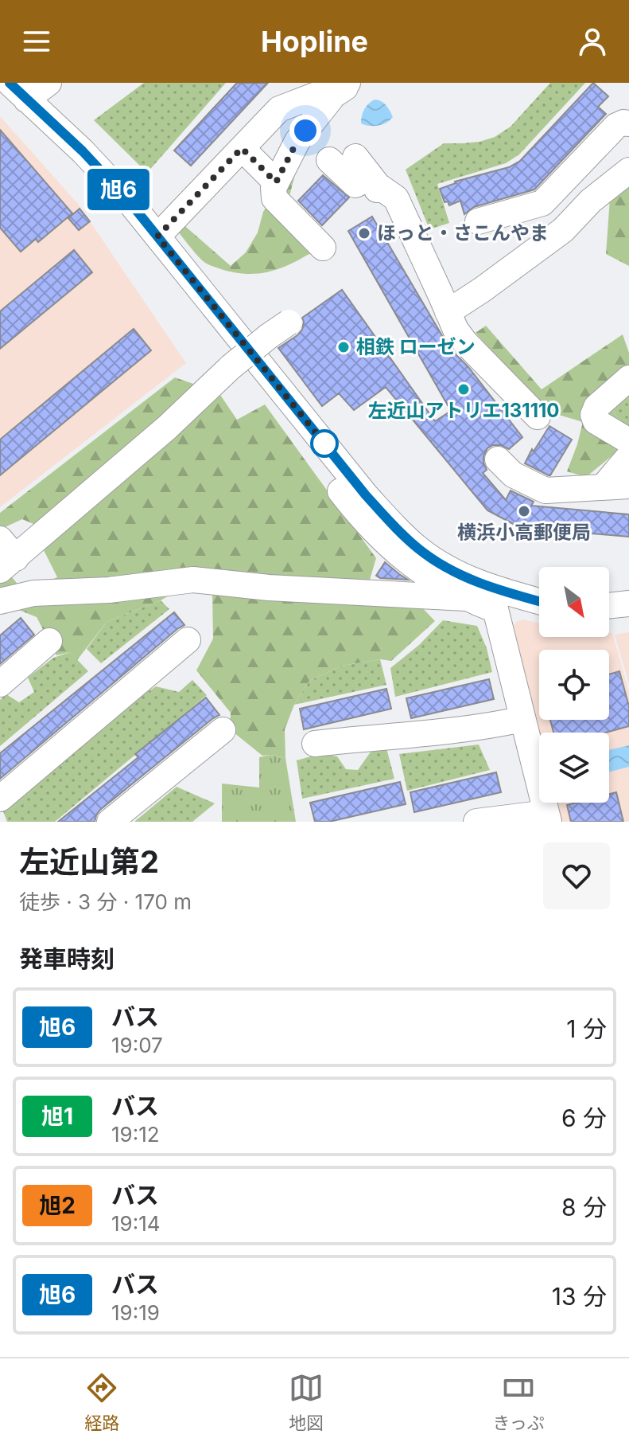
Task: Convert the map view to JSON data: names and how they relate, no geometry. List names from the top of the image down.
{
  "places": [
    "ほっと・さこんやま",
    "相鉄 ローゼン",
    "左近山アトリエ131110",
    "横浜小高郵便局"
  ],
  "lines": ["bus line 旭6"],
  "north": "bottom right",
  "page": {
    "header": "Hopline",
    "on_map": "旭6",
    "heading": [
      ["左近山第2", "徒歩 · 3 分 · 170 m"],
      "発車時刻"
    ],
    "list": [
      {
        "mark": "旭6",
        "name": "バス",
        "note": "19:07",
        "value": "1 分"
      },
      {
        "mark": "旭1",
        "name": "バス",
        "note": "19:12",
        "value": "6 分"
      },
      {
        "mark": "旭2",
        "name": "バス",
        "note": "19:14",
        "value": "8 分"
      },
      {
        "mark": "旭6",
        "name": "バス",
        "note": "19:19",
        "value": "13 分"
      }
    ],
    "tabs": ["経路", "地図", "きっぷ"]
  }
}
